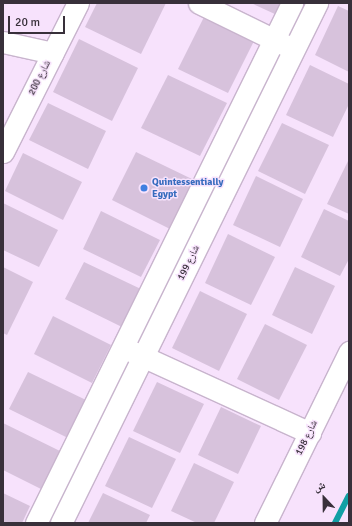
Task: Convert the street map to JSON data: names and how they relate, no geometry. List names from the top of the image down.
{
  "streets": {
    "street": ["شارع 200", "شارع 199", "شارع 198"]
  },
  "places": ["Quintessentially Egypt"],
  "scale_bar": "20 m",
  "north": "top"
}
